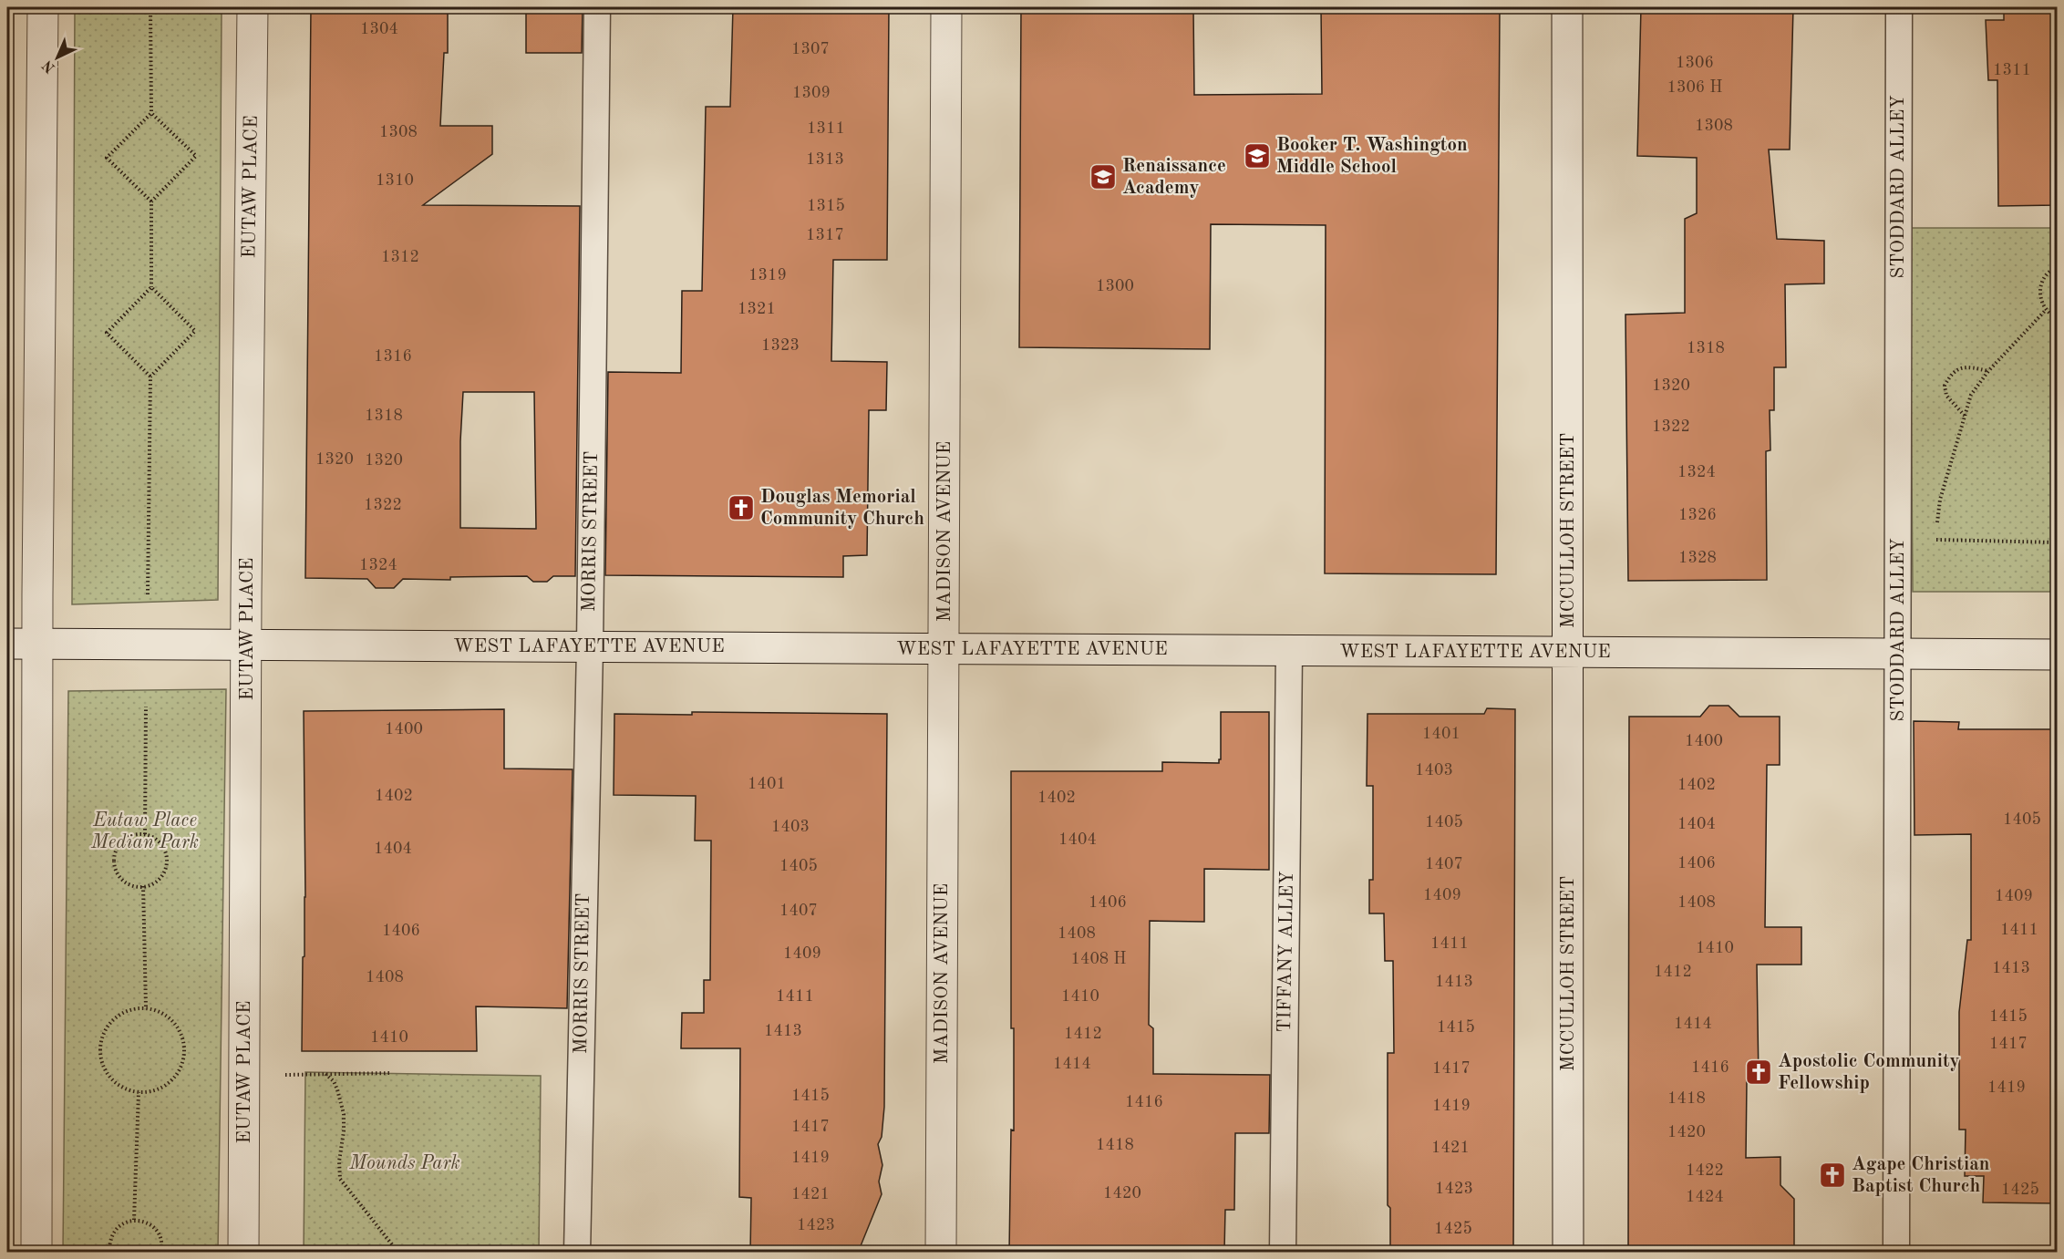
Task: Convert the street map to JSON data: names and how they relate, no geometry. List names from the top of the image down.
{
  "streets": {
    "street": [
      "EUTAW PLACE",
      "MCCULLOH STREET",
      "MADISON AVENUE",
      "WEST LAFAYETTE AVENUE"
    ],
    "lane": ["STODDARD ALLEY", "MORRIS STREET", "TIFFANY ALLEY"]
  },
  "crossings": [
    ["EUTAW PLACE", "WEST LAFAYETTE AVENUE"],
    ["STODDARD ALLEY", "WEST LAFAYETTE AVENUE"],
    ["MCCULLOH STREET", "WEST LAFAYETTE AVENUE"],
    ["MORRIS STREET", "WEST LAFAYETTE AVENUE"],
    ["MADISON AVENUE", "WEST LAFAYETTE AVENUE"],
    ["WEST LAFAYETTE AVENUE", "TIFFANY ALLEY"]
  ],
  "parks": ["Eutaw Place Median Park", "Mounds Park"],
  "places": {
    "school or university": ["Booker T. Washington Middle School", "Renaissance Academy"],
    "church": ["Douglas Memorial Community Church", "Apostolic Community Fellowship", "Agape Christian Baptist Church"]
  },
  "house_numbers": [
    "1304",
    "1307",
    "1306",
    "1311",
    "1306 H",
    "1309",
    "1308",
    "1311",
    "1308",
    "1313",
    "1310",
    "1315",
    "1317",
    "1312",
    "1319",
    "1300",
    "1321",
    "1323",
    "1318",
    "1316",
    "1320",
    "1318",
    "1322",
    "1320",
    "1320",
    "1324",
    "1322",
    "1326",
    "1328",
    "1324",
    "1400",
    "1401",
    "1400",
    "1403",
    "1401",
    "1402",
    "1402",
    "1402",
    "1405",
    "1405",
    "1404",
    "1403",
    "1404",
    "1404",
    "1406",
    "1407",
    "1405",
    "1409",
    "1409",
    "1406",
    "1408",
    "1407",
    "1411",
    "1406",
    "1408",
    "1411",
    "1410",
    "1409",
    "1408 H",
    "1413",
    "1412",
    "1408",
    "1413",
    "1411",
    "1410",
    "1415",
    "1414",
    "1415",
    "1413",
    "1412",
    "1410",
    "1417",
    "1414",
    "1416",
    "1417",
    "1419",
    "1415",
    "1418",
    "1416",
    "1419",
    "1417",
    "1420",
    "1418",
    "1421",
    "1419",
    "1422",
    "1423",
    "1425",
    "1420",
    "1421",
    "1424",
    "1423",
    "1425"
  ],
  "north": "bottom left"
}
